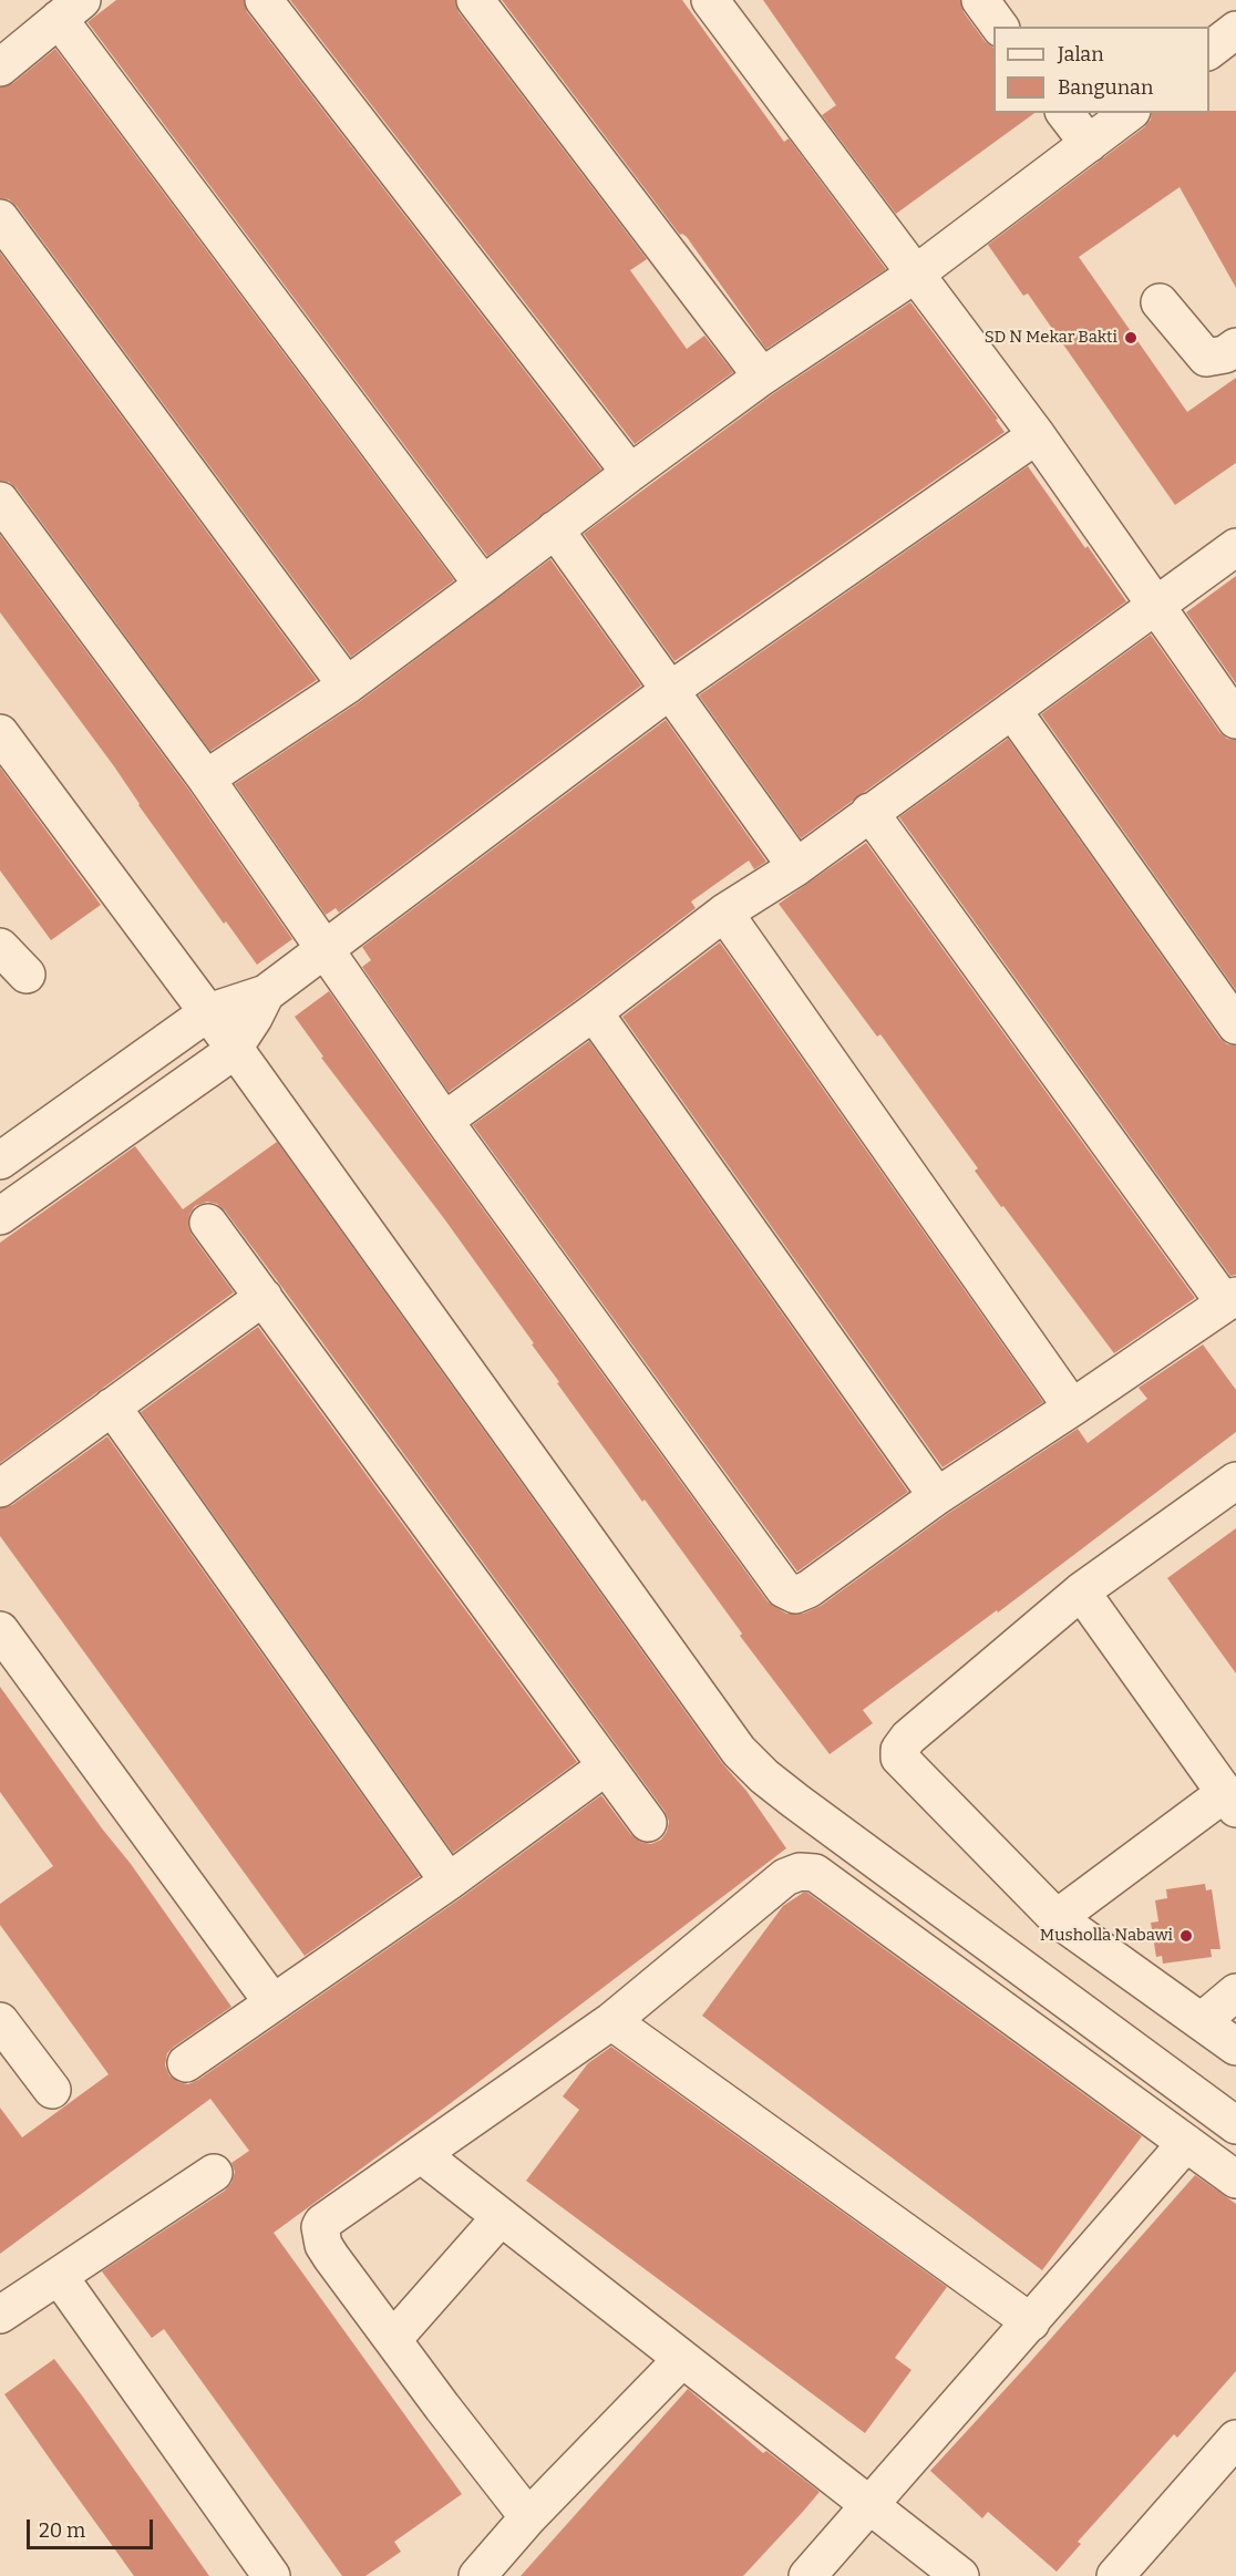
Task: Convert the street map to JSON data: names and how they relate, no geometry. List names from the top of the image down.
{
  "places": ["SD N Mekar Bakti", "Musholla Nabawi"],
  "legend": ["Jalan", "Bangunan"],
  "scale_bar": "20 m"
}
